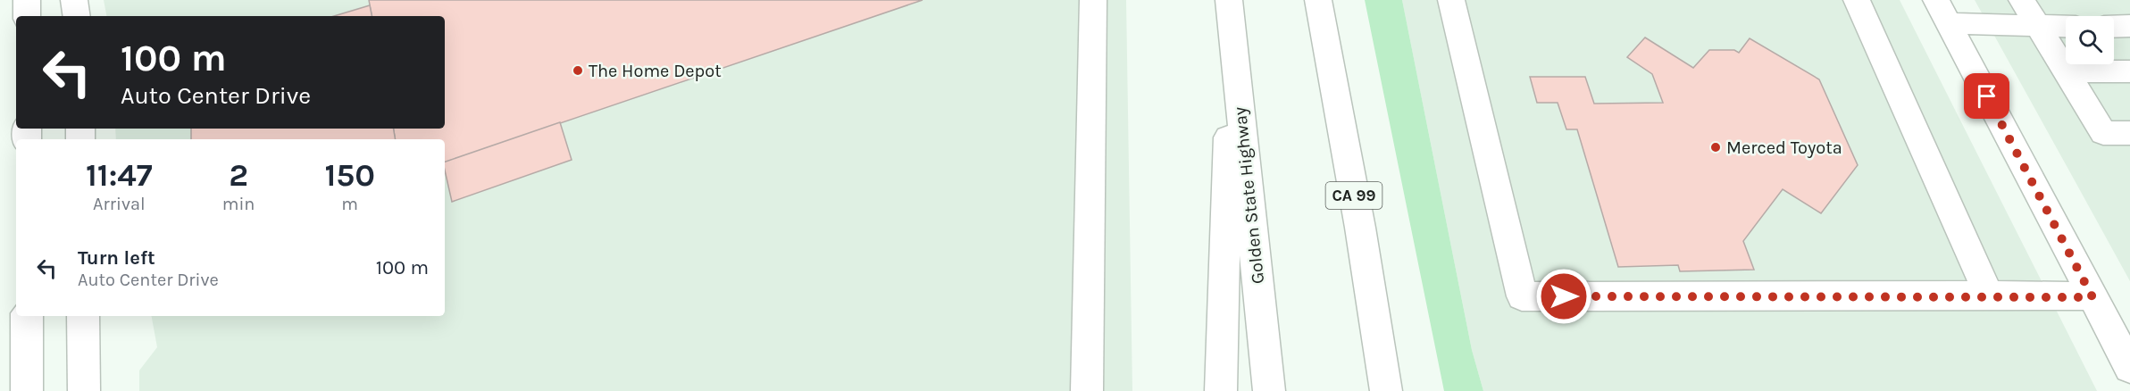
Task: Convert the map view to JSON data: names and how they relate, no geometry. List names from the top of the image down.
{
  "streets": {
    "main road": ["Golden State Highway", "CA 99"]
  },
  "places": ["The Home Depot", "Merced Toyota"],
  "page": {
    "turn": ["100 m", "Auto Center Drive"],
    "eta": [
      "11:47",
      "Arrival",
      "2",
      "min",
      "150",
      "m"
    ],
    "list": [
      {
        "name": "Turn left",
        "note": "Auto Center Drive",
        "value": "100 m"
      }
    ]
  }
}
